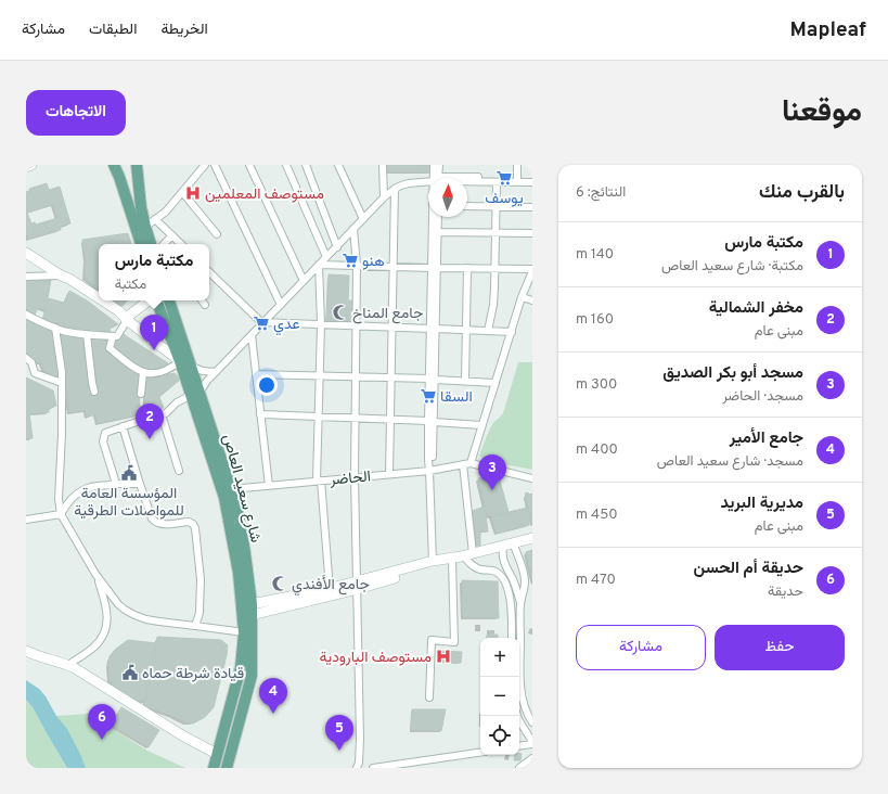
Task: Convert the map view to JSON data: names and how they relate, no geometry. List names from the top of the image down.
{
  "streets": {
    "main road": ["شارع سعيد العاص"],
    "street": ["الحاضر"]
  },
  "crossings": [
    ["الحاضر", "شارع سعيد العاص"]
  ],
  "places": {
    "supermarket": [
      "يوسف",
      "هنو",
      "عدي",
      "السقا"
    ],
    "hospital": ["مستوصف المعلمين", "مستوصف البارودية"],
    "mosque": ["جامع المناخ", "جامع الأفندي"],
    "public building": ["المؤسسة العامة للمواصلات الطرقية", "قيادة شرطة حماه"]
  },
  "north": "top",
  "page": {
    "header": "Mapleaf",
    "nav": ["الخريطة", "الطبقات", "مشاركة"],
    "title": "موقعنا",
    "buttons": [
      "الاتجاهات",
      ["حفظ", "مشاركة"]
    ],
    "heading": ["بالقرب منك", "النتائج: 6"],
    "list": [
      {
        "mark": "1",
        "name": "مكتبة مارس",
        "note": "مكتبة · شارع سعيد العاص",
        "value": "140 m"
      },
      {
        "mark": "2",
        "name": "مخفر الشمالية",
        "note": "مبنى عام",
        "value": "160 m"
      },
      {
        "mark": "3",
        "name": "مسجد أبو بكر الصديق",
        "note": "مسجد · الحاضر",
        "value": "300 m"
      },
      {
        "mark": "4",
        "name": "جامع الأمير",
        "note": "مسجد · شارع سعيد العاص",
        "value": "400 m"
      },
      {
        "mark": "5",
        "name": "مديرية البريد",
        "note": "مبنى عام",
        "value": "450 m"
      },
      {
        "mark": "6",
        "name": "حديقة أم الحسن",
        "note": "حديقة",
        "value": "470 m"
      }
    ],
    "popup": ["مكتبة مارس", "مكتبة"],
    "pins": [
      "1",
      "2",
      "3",
      "4",
      "6",
      "5"
    ],
    "map_buttons": ["+", "−"]
  }
}
